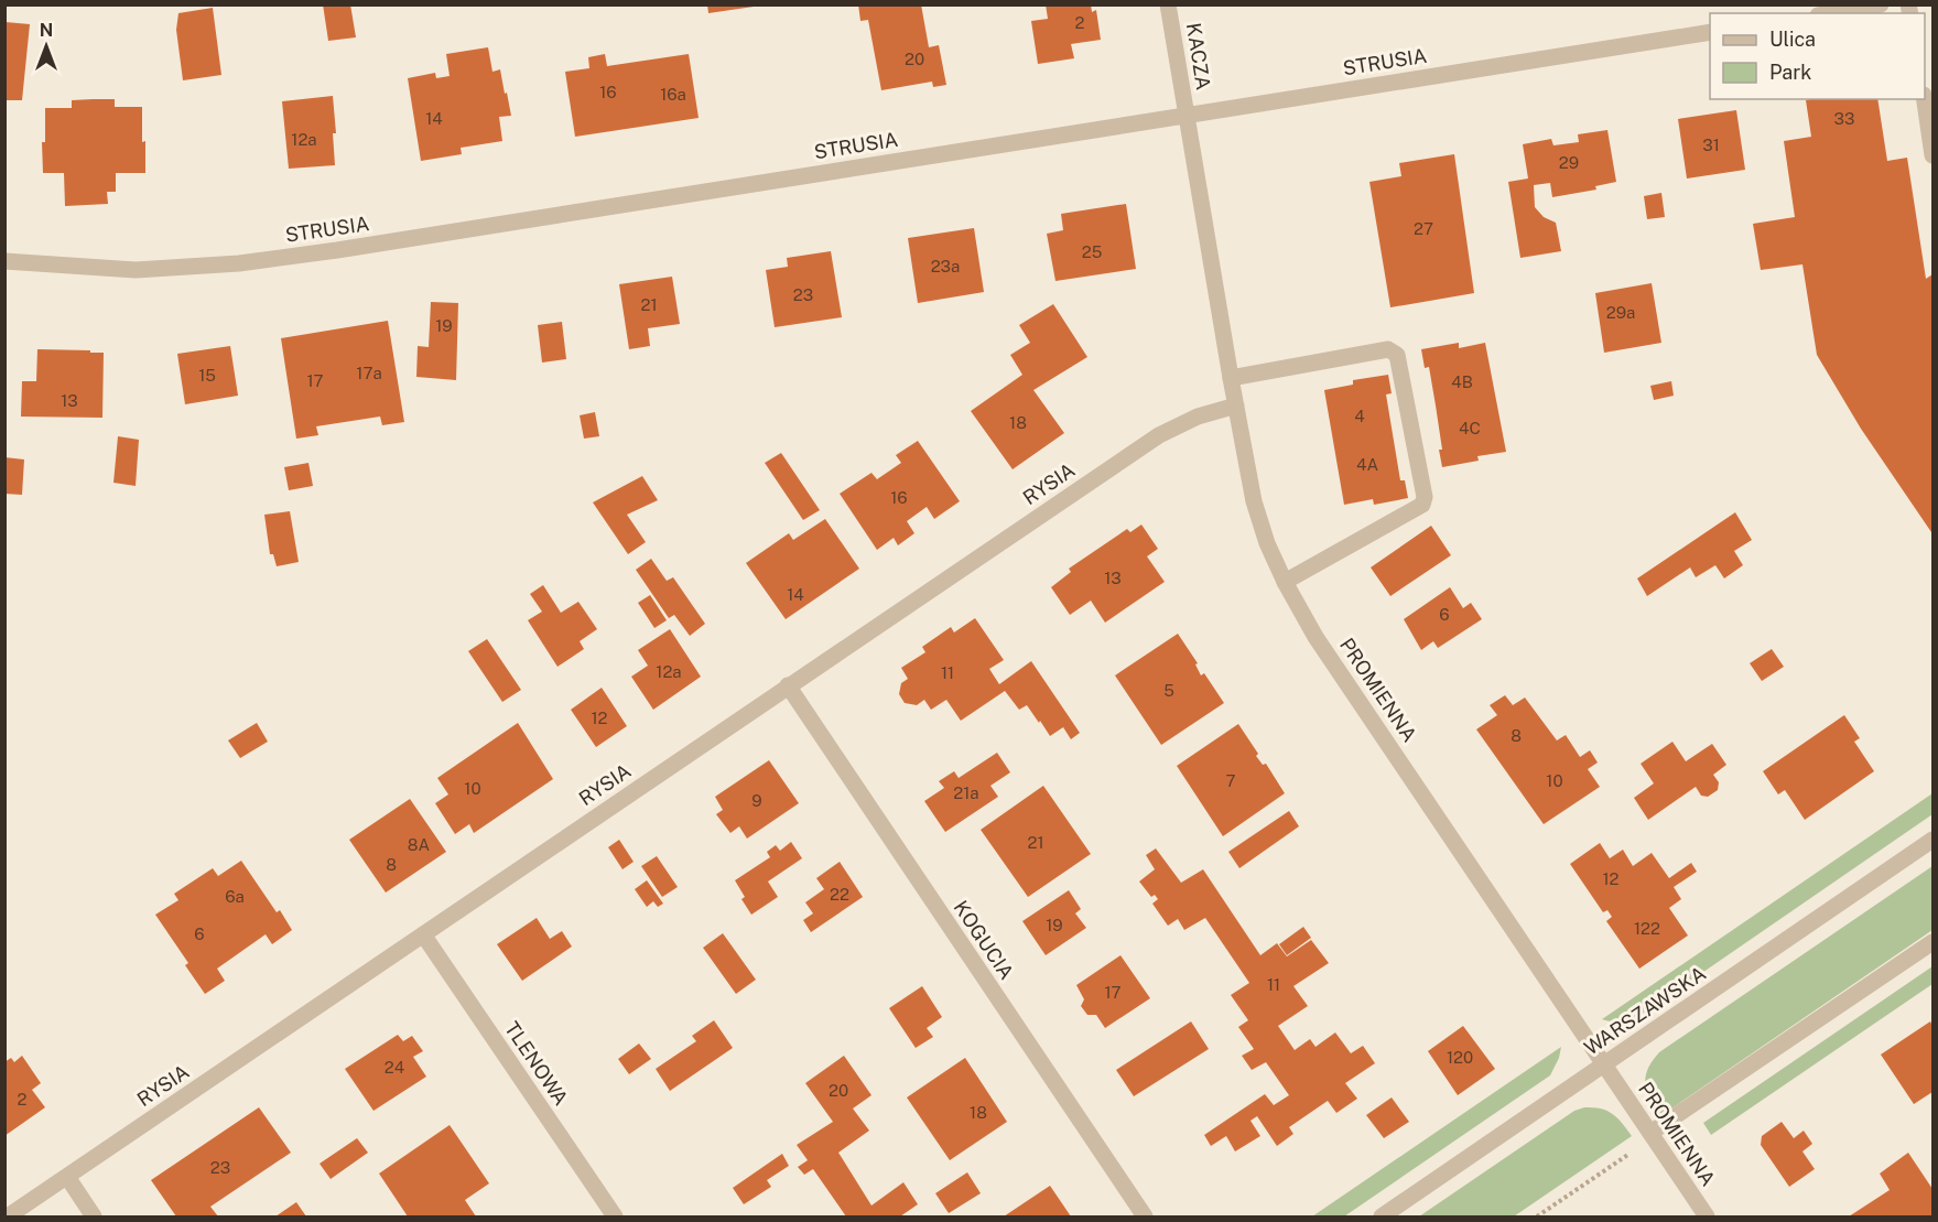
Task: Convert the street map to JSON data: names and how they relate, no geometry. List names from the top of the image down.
{
  "streets": {
    "street": [
      "KACZA",
      "STRUSIA",
      "RYSIA",
      "PROMIENNA",
      "KOGUCIA",
      "WARSZAWSKA",
      "TLENOWA"
    ]
  },
  "crossings": [
    ["KACZA", "STRUSIA"],
    ["KACZA", "PROMIENNA"],
    ["STRUSIA", "PROMIENNA"],
    ["RYSIA", "PROMIENNA"],
    ["RYSIA", "KOGUCIA"],
    ["RYSIA", "TLENOWA"],
    ["PROMIENNA", "WARSZAWSKA"]
  ],
  "house_numbers": [
    "2",
    "20",
    "16",
    "16a",
    "14",
    "33",
    "12a",
    "31",
    "29",
    "27",
    "25",
    "23a",
    "23",
    "21",
    "29a",
    "19",
    "17a",
    "15",
    "17",
    "4B",
    "13",
    "4",
    "18",
    "4C",
    "4A",
    "16",
    "13",
    "14",
    "6",
    "12a",
    "11",
    "5",
    "12",
    "8",
    "7",
    "10",
    "10",
    "21a",
    "9",
    "21",
    "8A",
    "8",
    "12",
    "22",
    "6a",
    "19",
    "122",
    "6",
    "11",
    "17",
    "120",
    "24",
    "20",
    "2",
    "18",
    "23"
  ],
  "legend": ["Ulica", "Park"],
  "north": "top"
}
